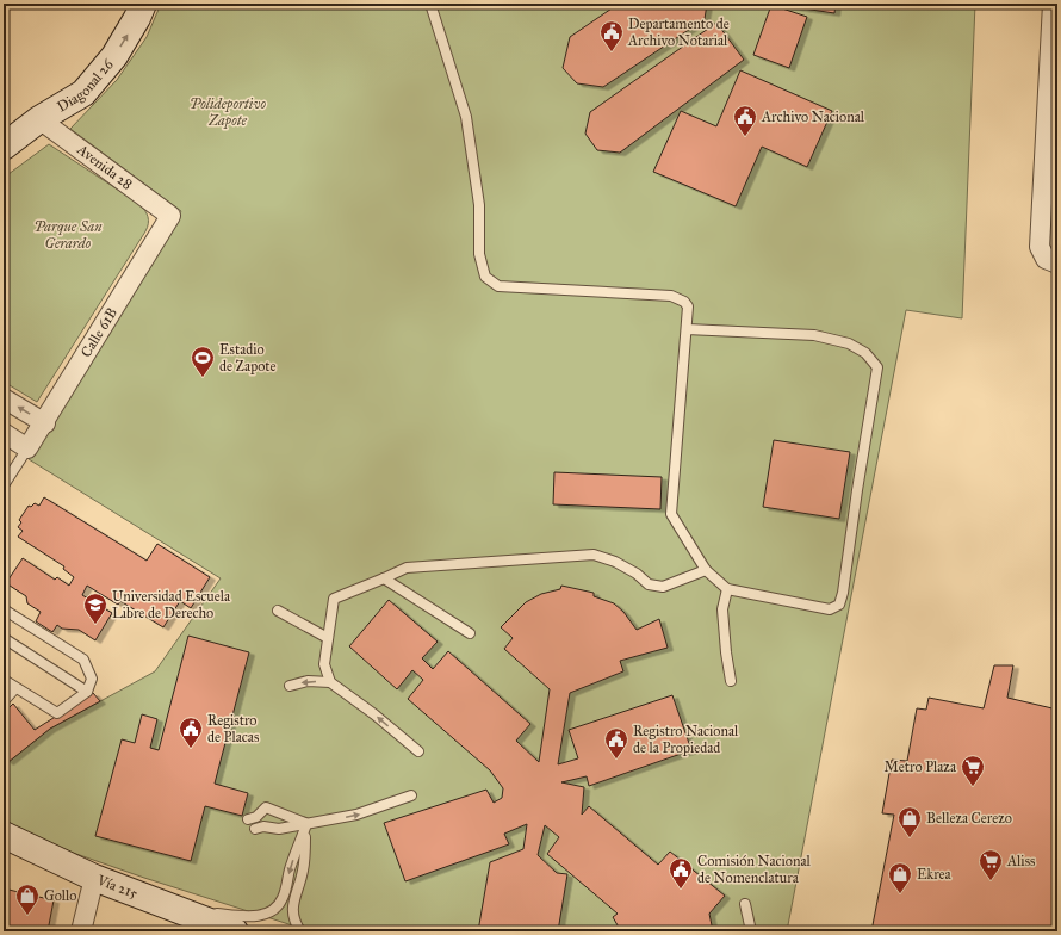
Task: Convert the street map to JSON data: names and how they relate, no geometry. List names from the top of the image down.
{
  "streets": {
    "main road": ["Diagonal 26", "Vía 215"],
    "street": ["Avenida 28", "Calle 61B"]
  },
  "crossings": [
    ["Diagonal 26", "Avenida 28"],
    ["Avenida 28", "Calle 61B"]
  ],
  "one_way": ["Diagonal 26"],
  "parks": ["Polideportivo Zapote", "Parque San Gerardo"],
  "places": {
    "public building": [
      "Departamento de Archivo Notarial",
      "Archivo Nacional",
      "Registro de Placas",
      "Registro Nacional de la Propiedad",
      "Comisión Nacional de Nomenclatura"
    ],
    "sports": ["Estadio de Zapote"],
    "school or university": ["Universidad Escuela Libre de Derecho"],
    "supermarket": ["Metro Plaza", "Aliss"],
    "shop": ["Belleza Cerezo", "Ekrea", "Gollo"]
  }
}
